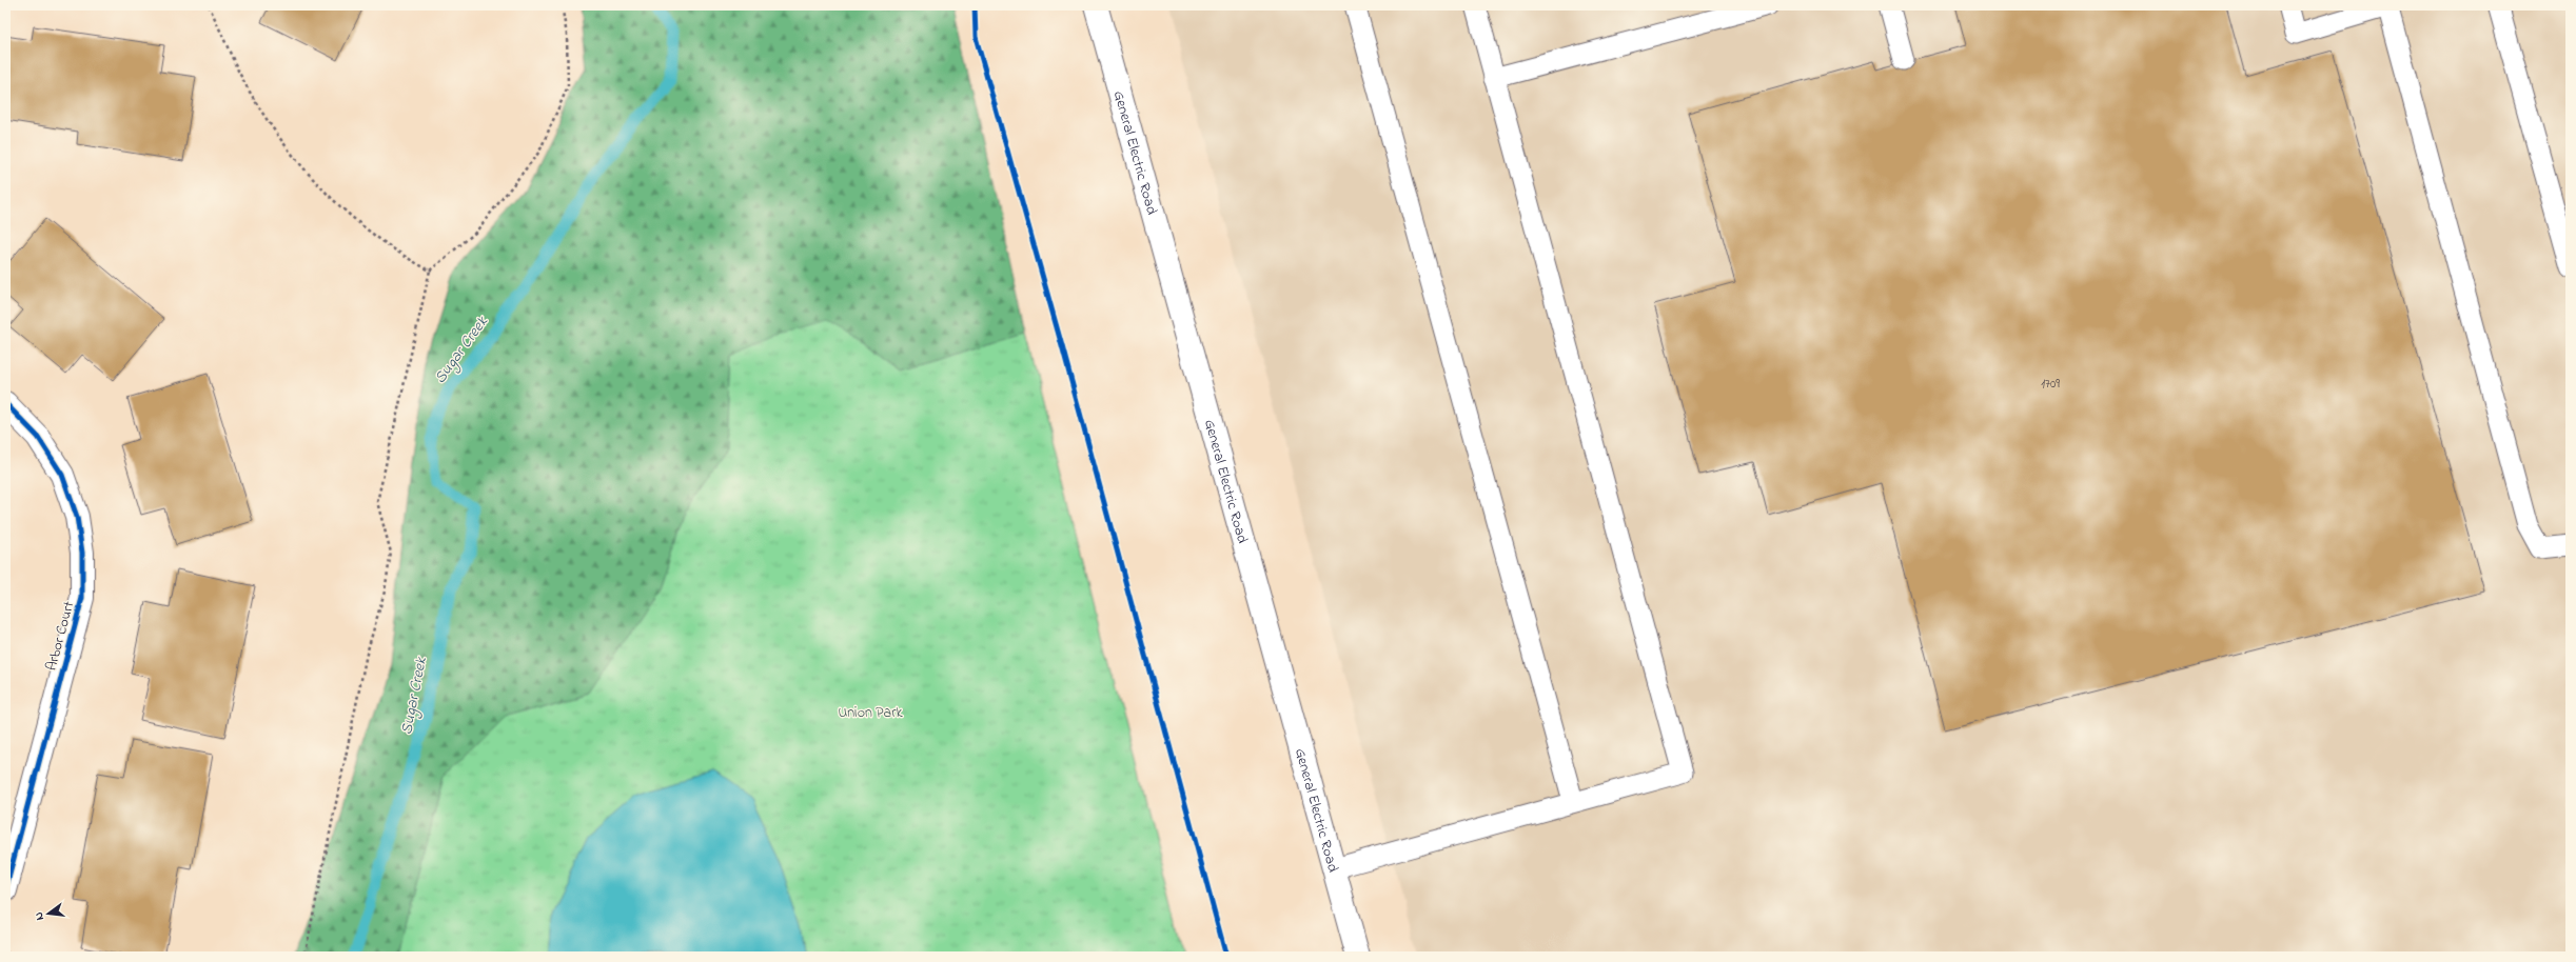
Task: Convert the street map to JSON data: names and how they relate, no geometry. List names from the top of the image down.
{
  "streets": {
    "main road": ["General Electric Road", "Arbor Court"]
  },
  "water": ["Sugar Creek"],
  "parks": ["Union Park"],
  "house_numbers": ["1709"],
  "north": "left"
}
